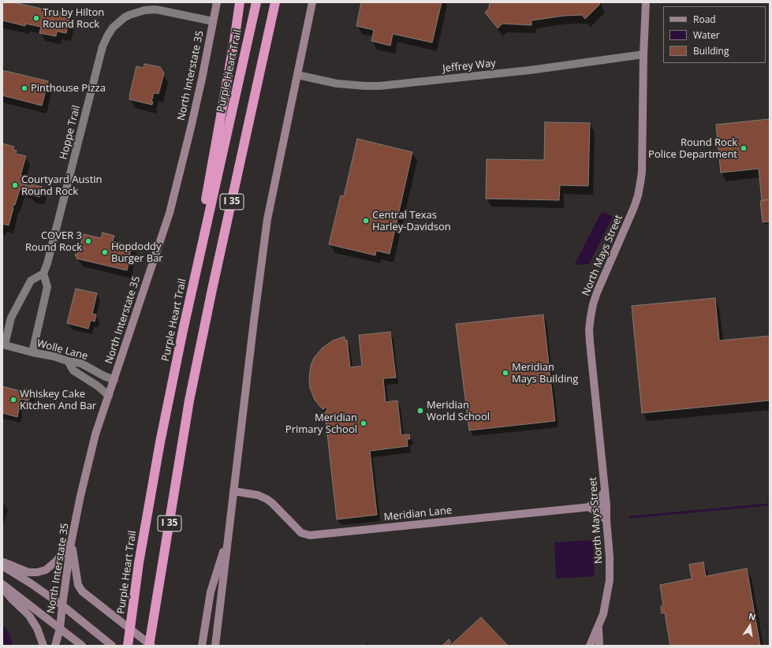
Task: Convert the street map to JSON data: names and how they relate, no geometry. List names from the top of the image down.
{
  "streets": {
    "highway": ["Purple Heart Trail", "I 35"],
    "main road": ["North Interstate 35", "North Mays Street", "Meridian Lane"],
    "street": ["Jeffrey Way", "Hoppe Trail", "Wolle Lane"]
  },
  "crossings": [
    ["Jeffrey Way", "North Mays Street"],
    ["North Interstate 35", "Hoppe Trail"],
    ["North Interstate 35", "Wolle Lane"],
    ["North Mays Street", "Meridian Lane"]
  ],
  "places": [
    "Tru by Hilton Round Rock",
    "Pinthouse Pizza",
    "Round Rock Police Department",
    "Courtyard Austin Round Rock",
    "Central Texas Harley-Davidson",
    "COVER 3 Round Rock",
    "Hopdoddy Burger Bar",
    "Meridian Mays Building",
    "Whiskey Cake Kitchen And Bar",
    "Meridian World School",
    "Meridian Primary School"
  ],
  "legend": ["Road", "Water", "Building"],
  "north": "top"
}
